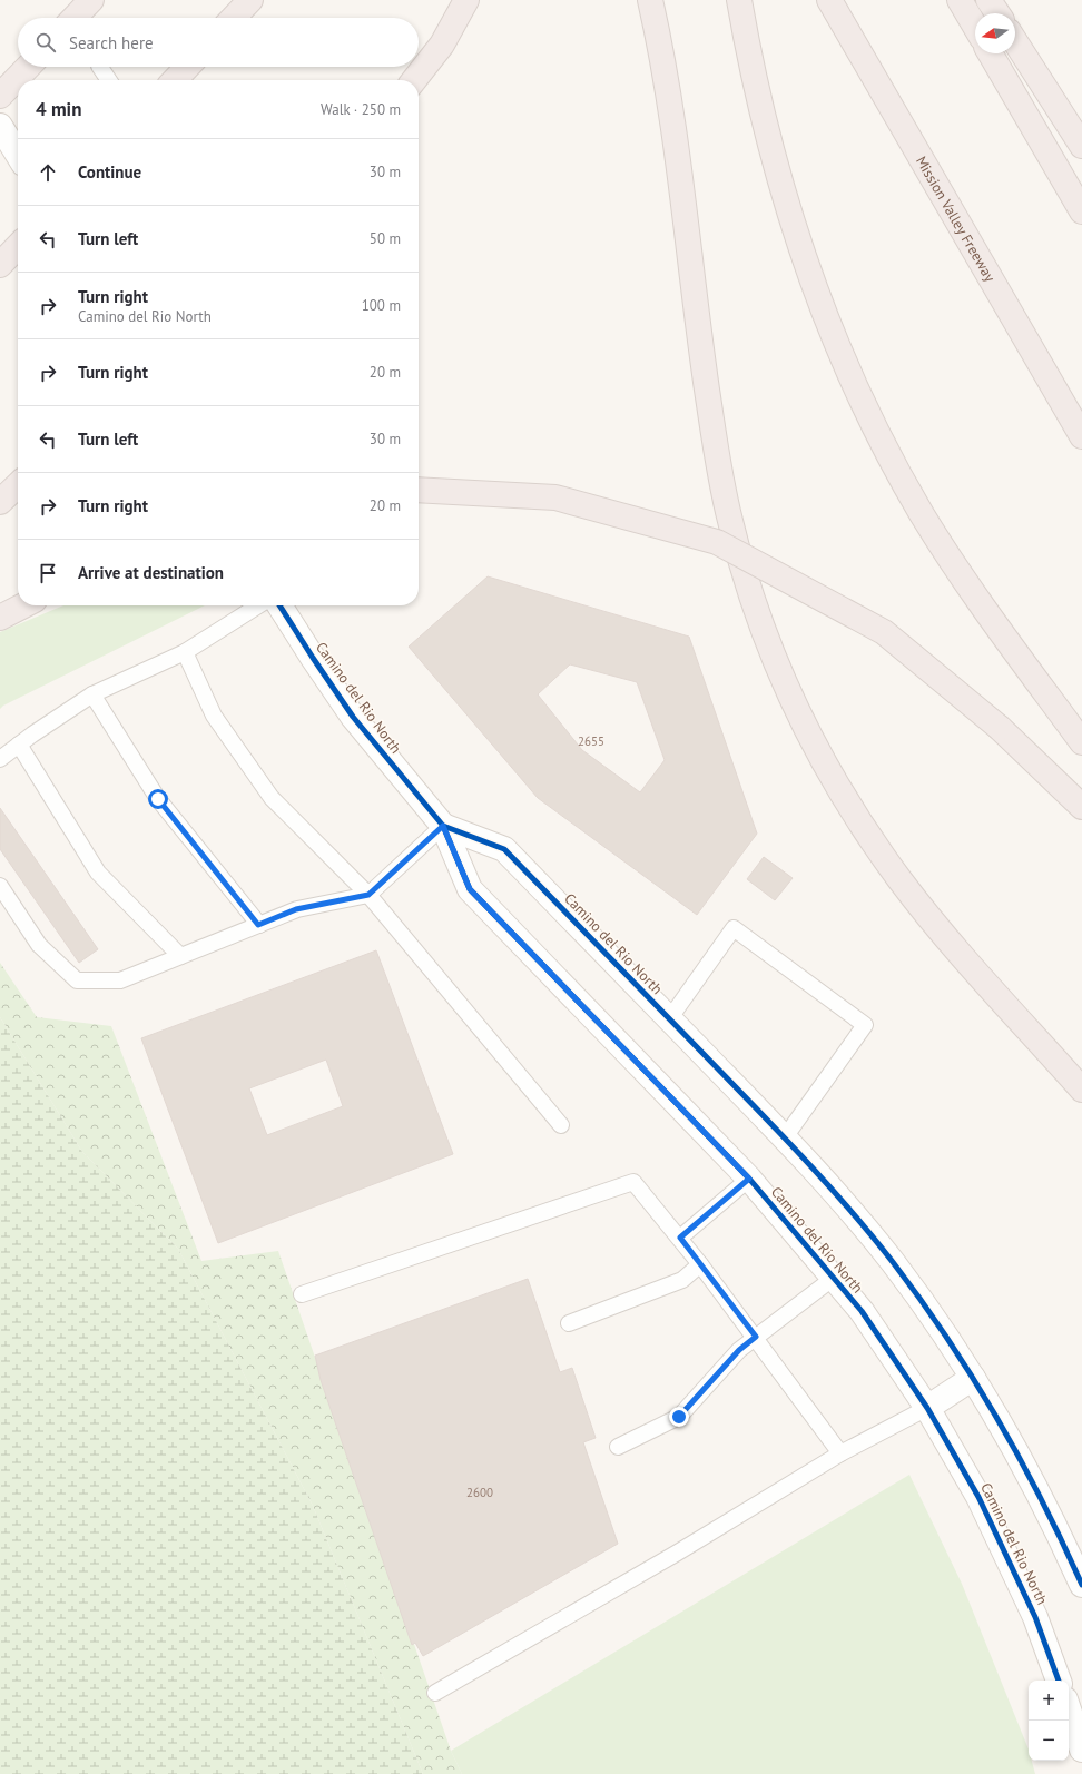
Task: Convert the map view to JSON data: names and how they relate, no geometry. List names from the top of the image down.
{
  "streets": {
    "highway": ["Mission Valley Freeway"],
    "main road": ["Camino del Rio North"]
  },
  "house_numbers": ["2655", "2600"],
  "north": "left",
  "page": {
    "search": "Search here",
    "heading": ["4 min", "Walk · 250 m"],
    "list": [
      ["Continue", "30 m"],
      ["Turn left", "50 m"],
      ["Turn right", "Camino del Rio North", "100 m"],
      ["Turn right", "20 m"],
      ["Turn left", "30 m"],
      ["Turn right", "20 m"],
      "Arrive at destination"
    ],
    "map_buttons": ["+", "−"]
  }
}
